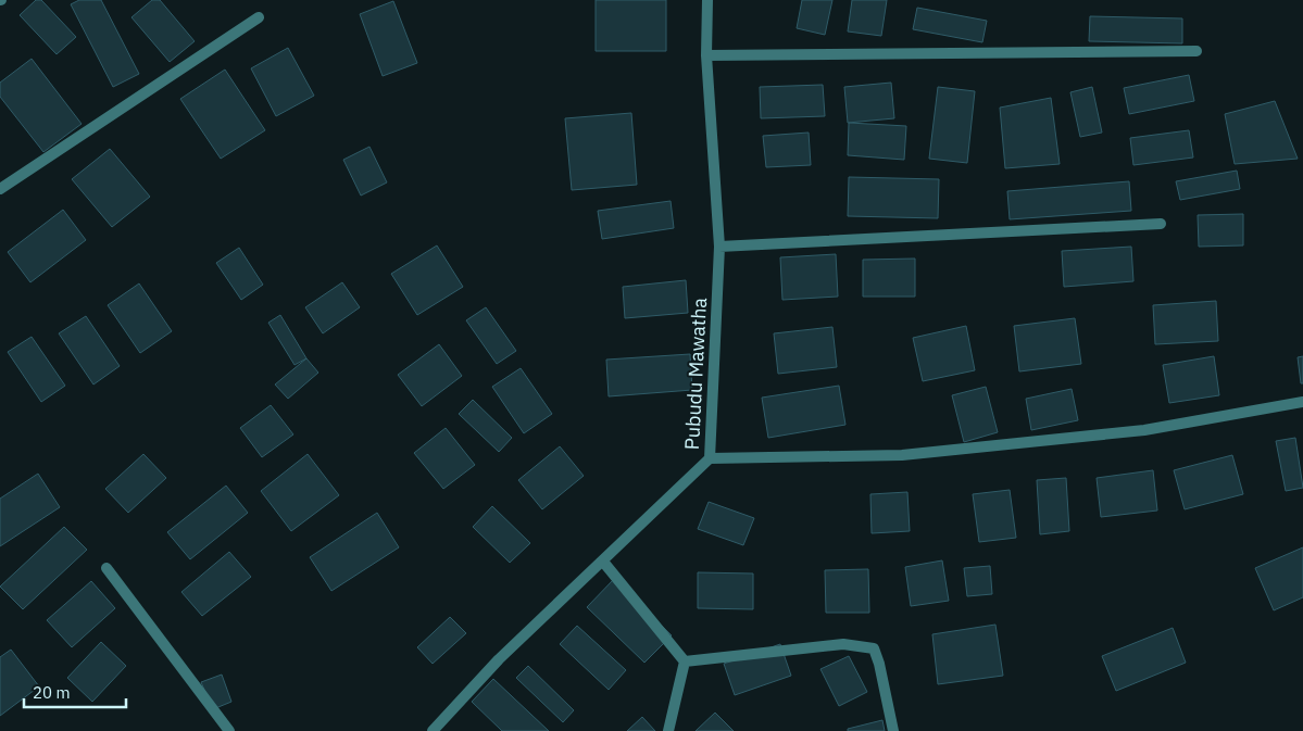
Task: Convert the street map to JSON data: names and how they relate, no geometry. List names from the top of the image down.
{
  "streets": {
    "street": ["Pubudu Mawatha"]
  },
  "scale_bar": "20 m"
}
